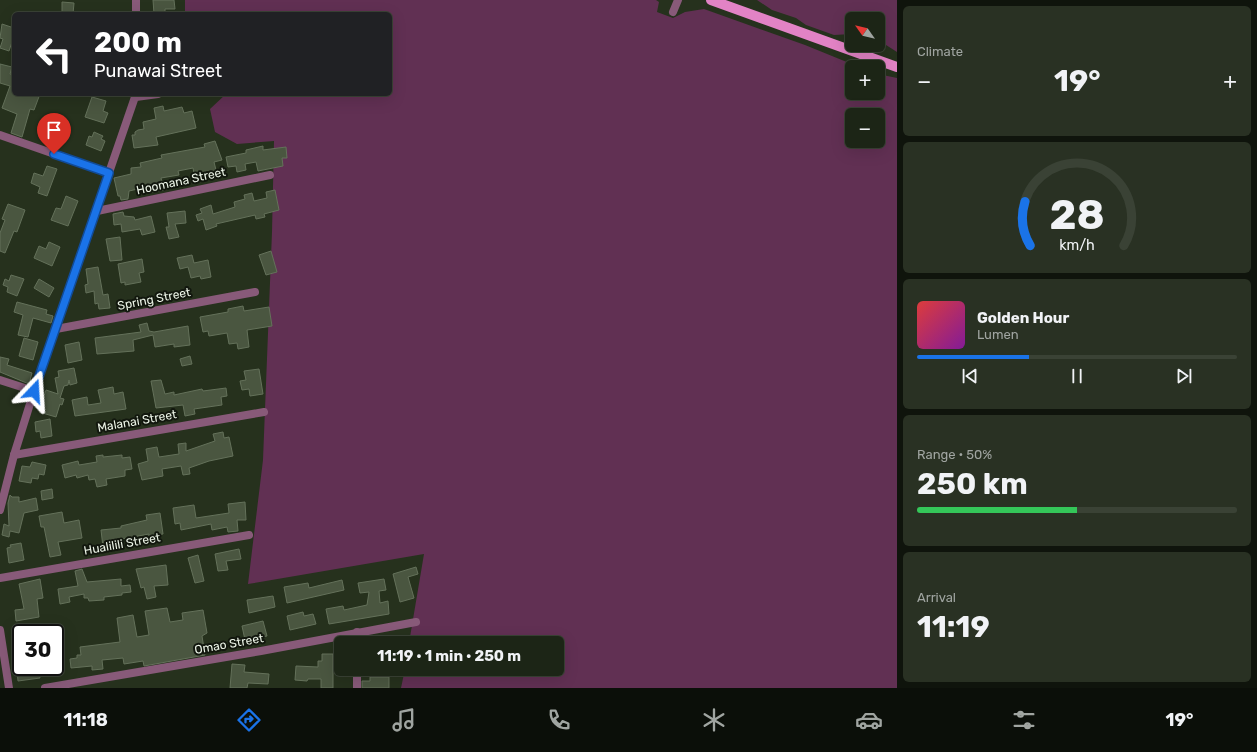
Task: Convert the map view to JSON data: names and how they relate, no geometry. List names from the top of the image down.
{
  "streets": {
    "street": [
      "Hoomana Street",
      "Spring Street",
      "Malanai Street",
      "Hualilili Street",
      "Omao Street"
    ]
  },
  "north": "top left",
  "page": {
    "tile": [
      "Climate",
      ["Range · 50%", "250 km"],
      ["Arrival", "11:19"]
    ],
    "map_buttons": ["+", "−"],
    "turn": ["200 m", "Punawai Street"],
    "heat": ["−", "19°", "+"],
    "song": ["Golden Hour", "Lumen"],
    "limit": "30",
    "trip": "11:19 · 1 min · 250 m",
    "tabs": ["11:18", "19°"],
    "gauge": ["28", "km/h"]
  }
}
